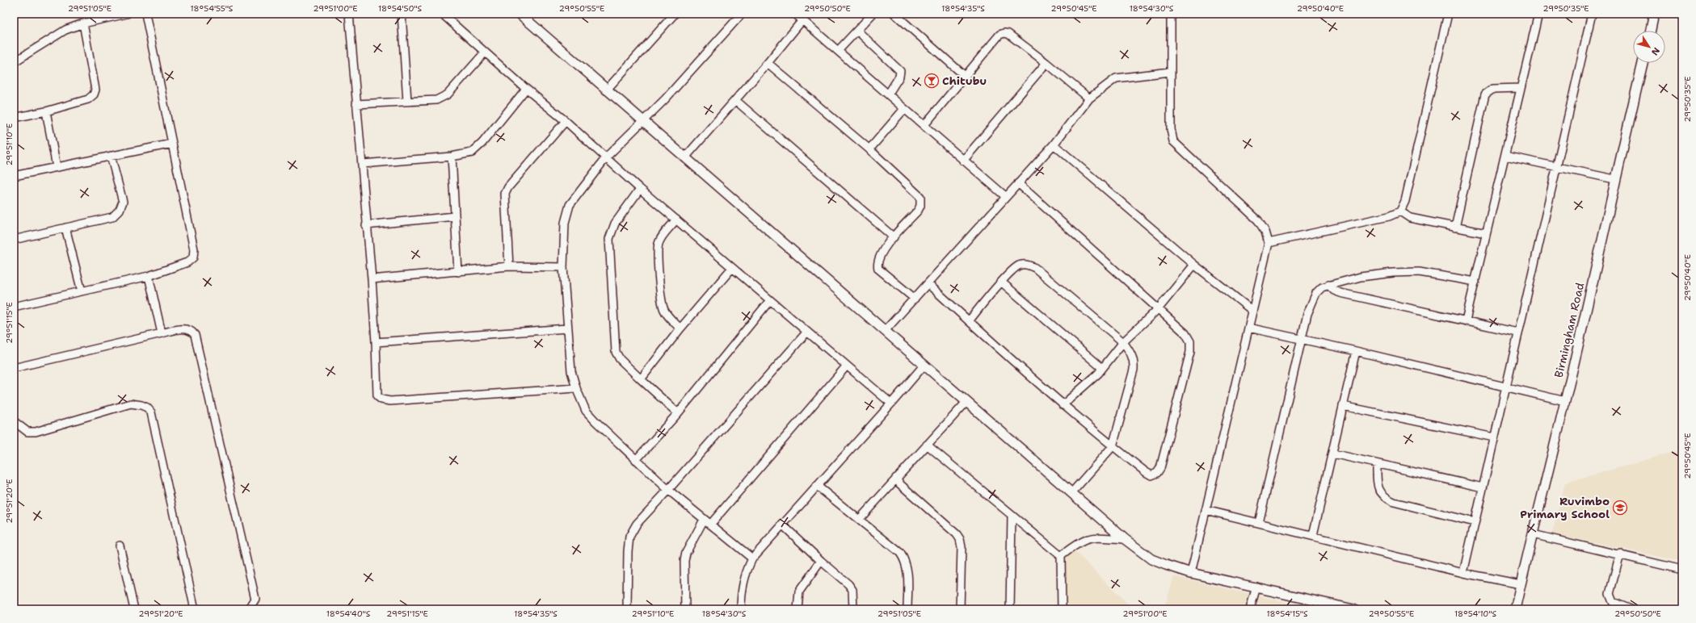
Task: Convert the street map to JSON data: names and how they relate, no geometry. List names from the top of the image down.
{
  "streets": {
    "street": ["Birmingham Road"]
  },
  "places": {
    "bar": ["Chitubu"],
    "school or university": ["Ruvimbo Primary School"]
  },
  "north": "bottom right",
  "coordinates": [
    "29°51'05\"E",
    "18°54'55\"S",
    "29°51'00\"E",
    "18°54'50\"S",
    "29°50'55\"E",
    "29°50'50\"E",
    "18°54'35\"S",
    "29°50'45\"E",
    "18°54'30\"S",
    "29°50'40\"E",
    "29°50'35\"E",
    "29°51'10\"E",
    "29°51'15\"E",
    "29°51'20\"E",
    "18°54'40\"S",
    "18°54'15\"S",
    "18°54'10\"S"
  ]
}
